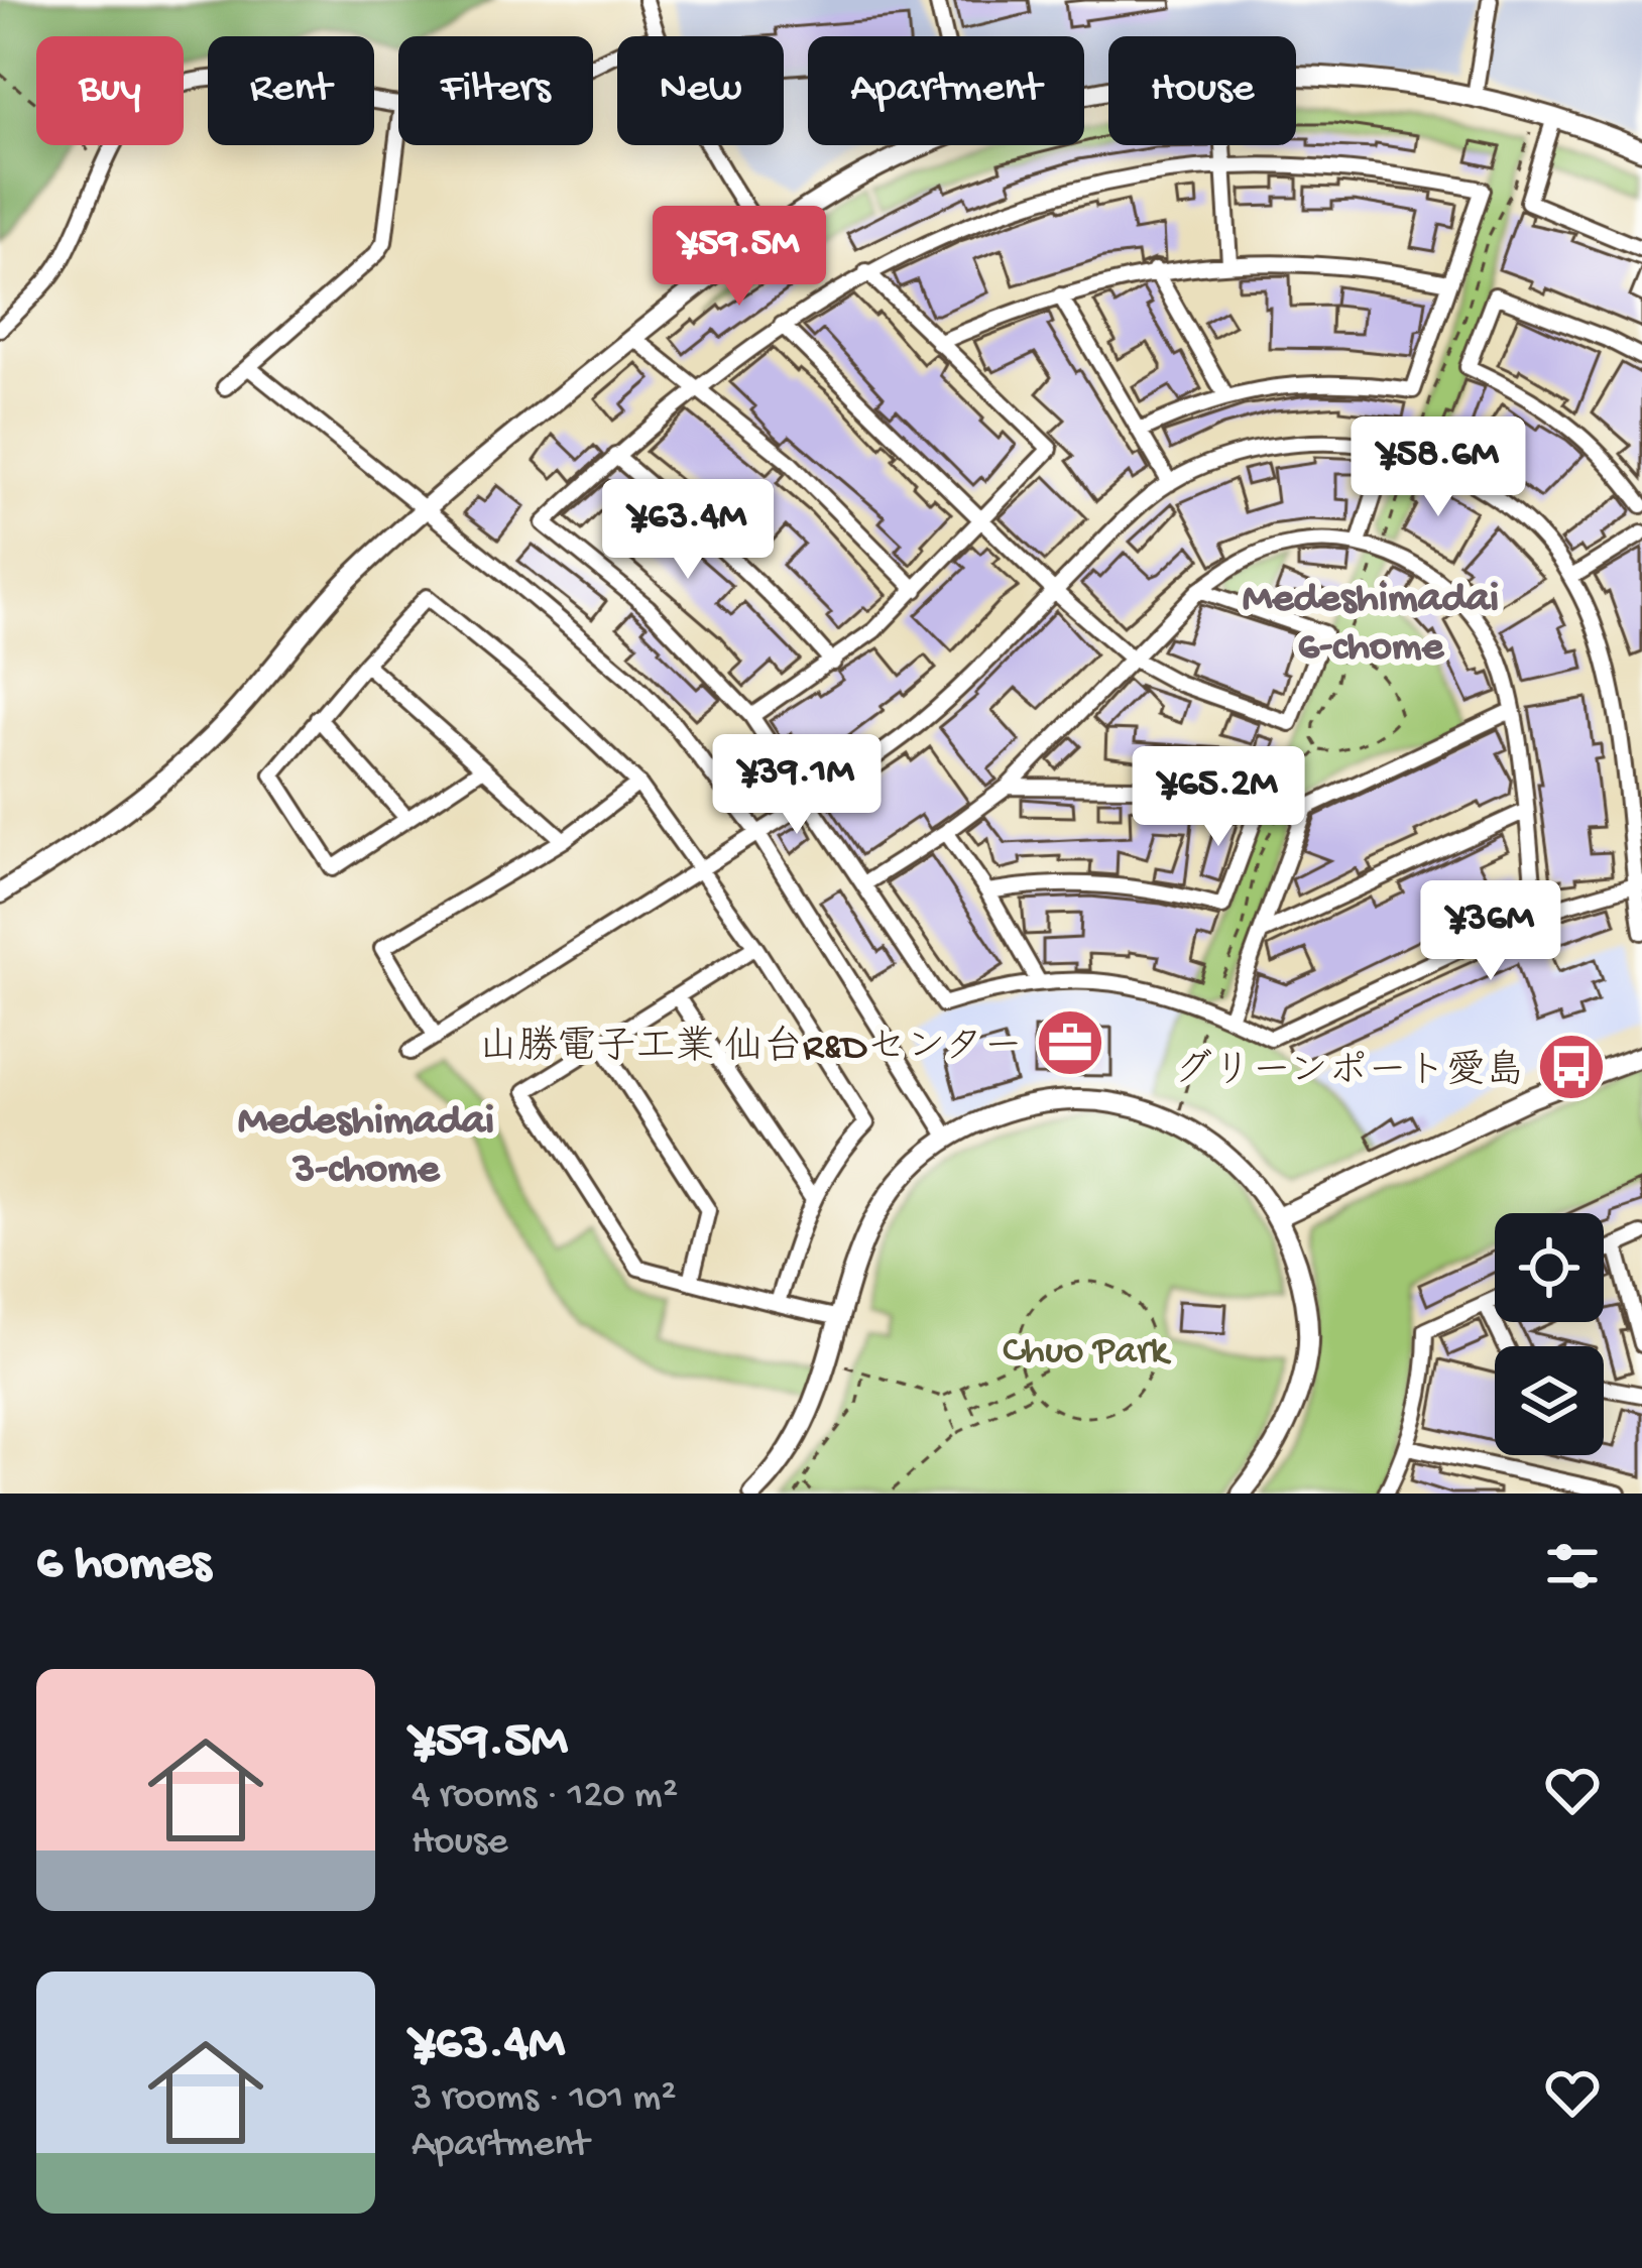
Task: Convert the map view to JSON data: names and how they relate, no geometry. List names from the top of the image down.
{
  "districts": ["Medeshimadai 6-chome", "Medeshimadai 3-chome"],
  "parks": ["Chuo Park"],
  "places": {
    "office": ["山勝電子工業 仙台R&Dセンター"],
    "bus stop": ["グリーンポート愛島"]
  },
  "page": {
    "chip": [
      "Buy",
      "Rent",
      "Filters",
      "New",
      "Apartment",
      "House"
    ],
    "price": [
      "¥59.5M",
      "¥58.6M",
      "¥63.4M",
      "¥39.1M",
      "¥65.2M",
      "¥36M"
    ],
    "heading": "6 homes",
    "list": [
      {
        "name": "¥59.5M",
        "note": "4 rooms · 120 m² · House"
      },
      {
        "name": "¥63.4M",
        "note": "3 rooms · 101 m² · Apartment"
      }
    ]
  }
}
